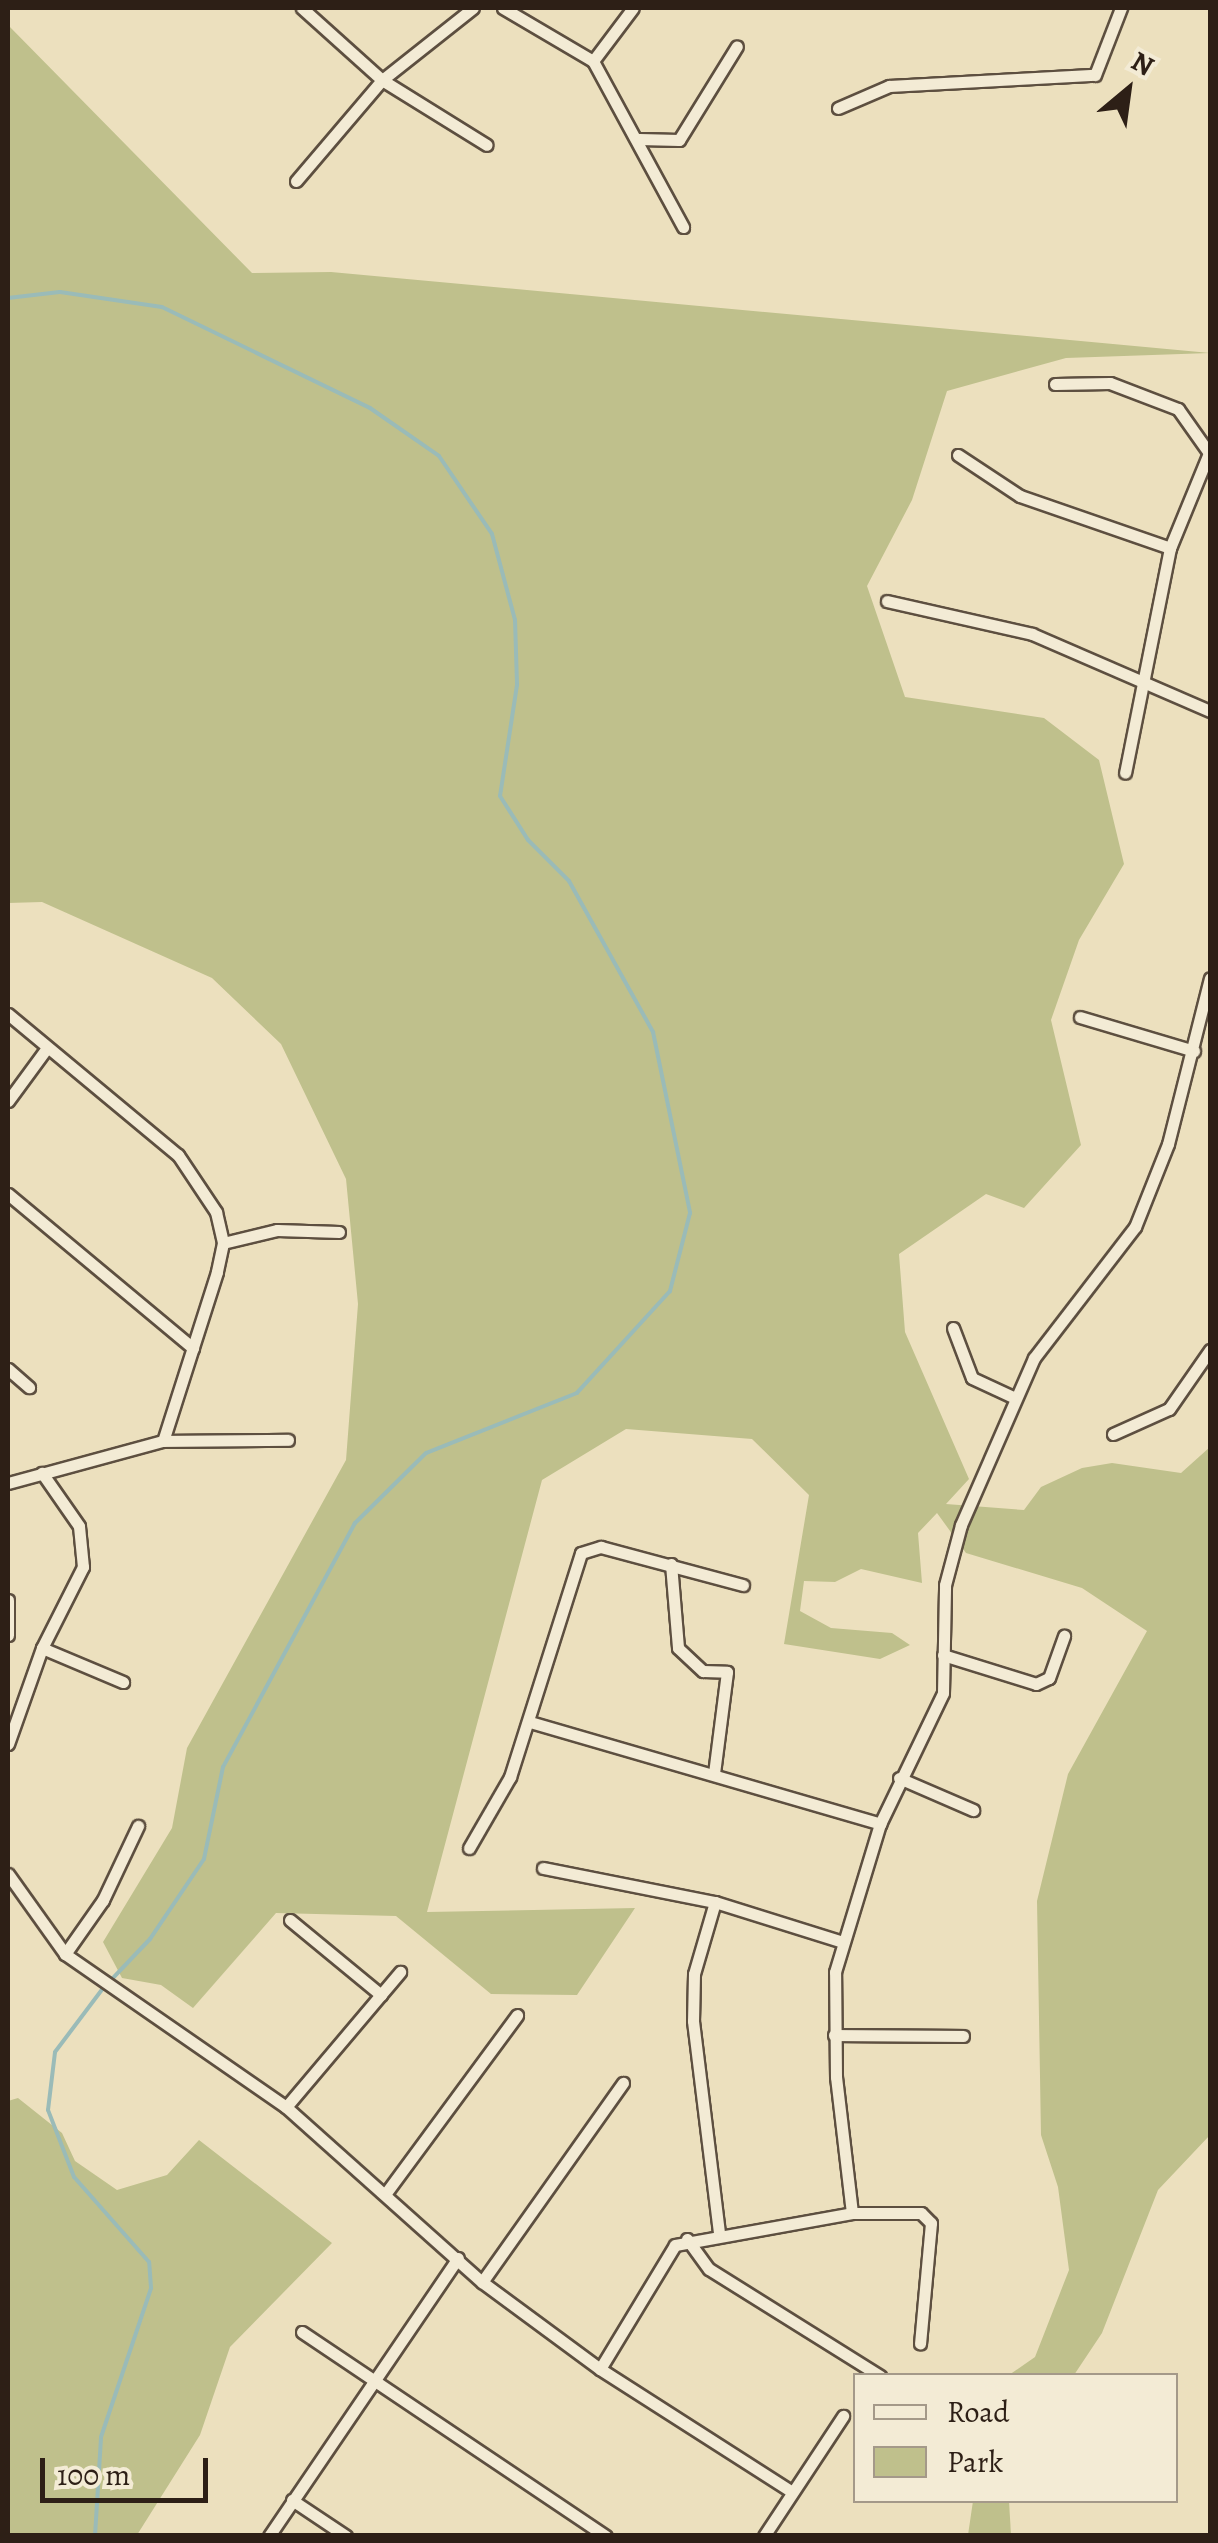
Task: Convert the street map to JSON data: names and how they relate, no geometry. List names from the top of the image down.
{
  "legend": ["Road", "Park"],
  "scale_bar": "100 m",
  "north": "top right"
}
